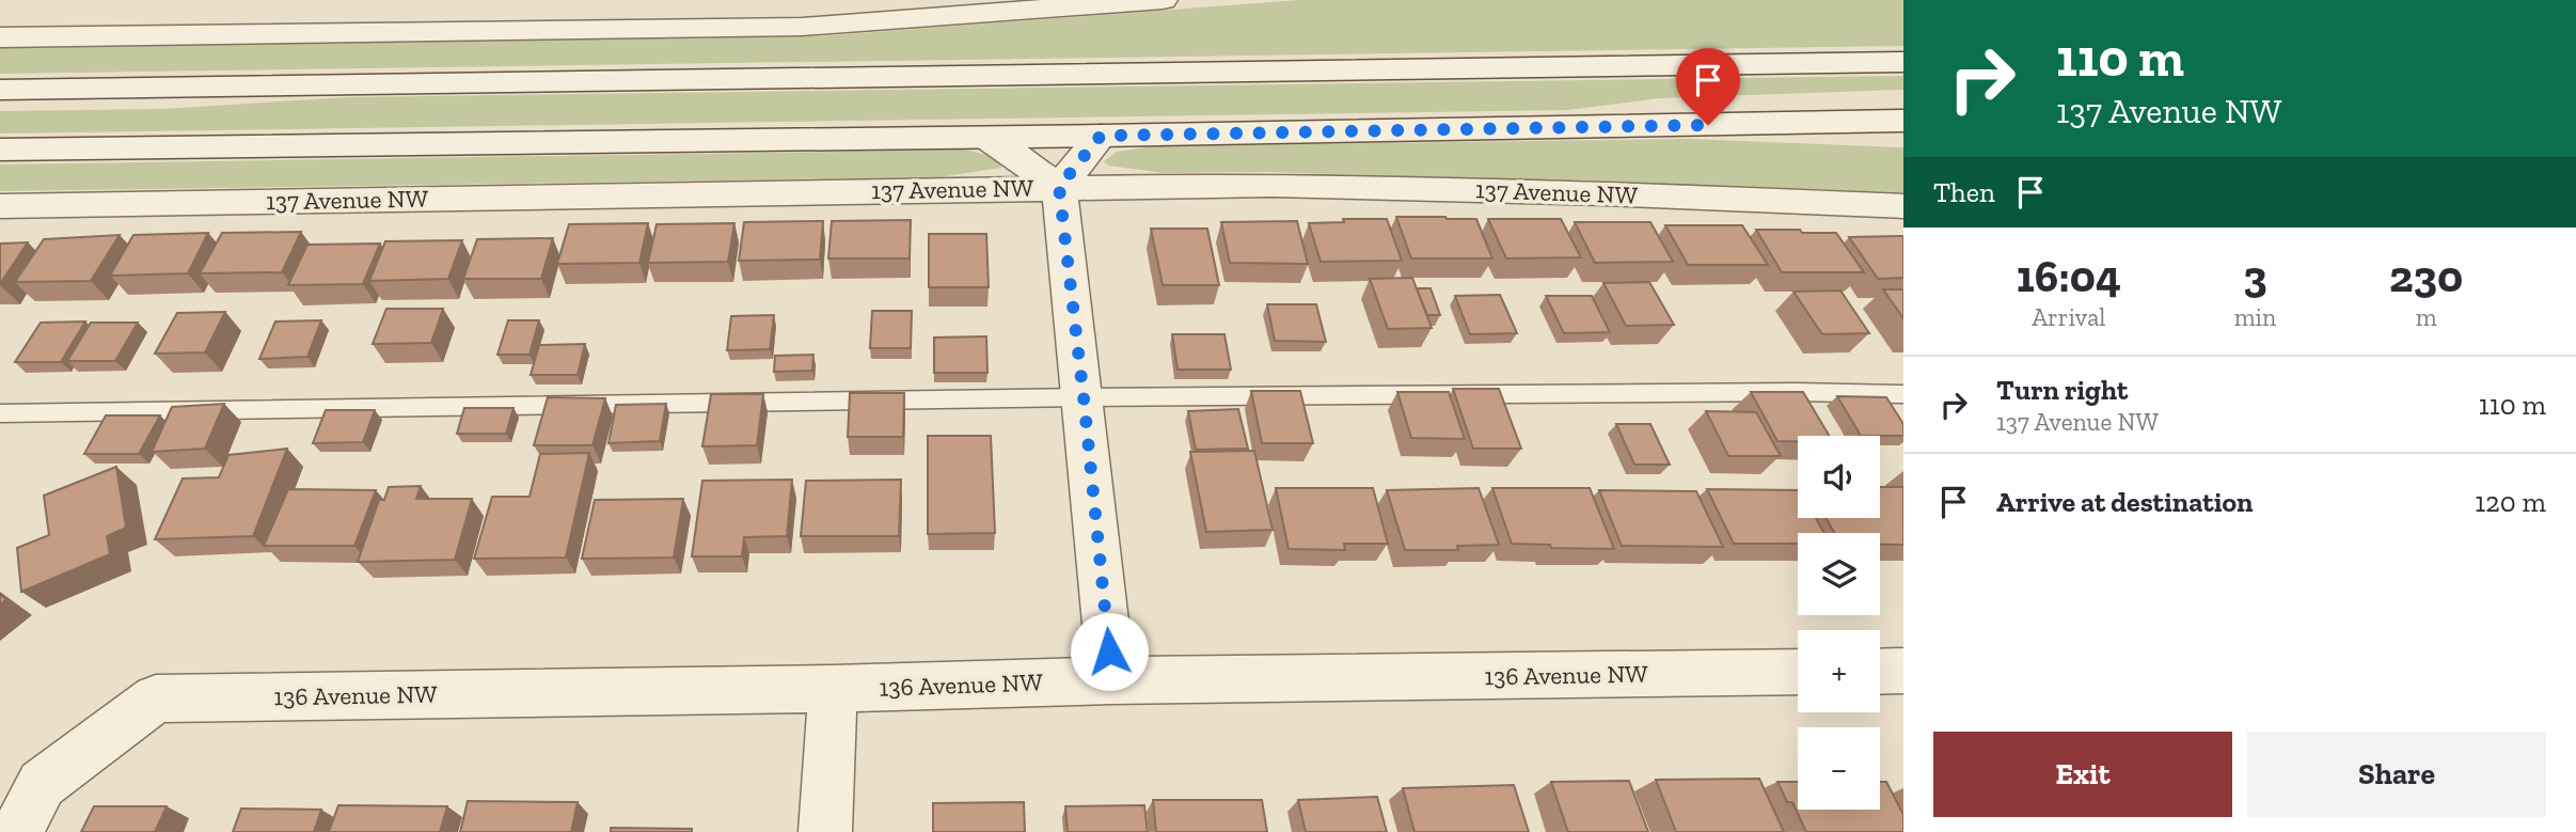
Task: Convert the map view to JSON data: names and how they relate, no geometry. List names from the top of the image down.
{
  "streets": {
    "street": ["137 Avenue NW", "136 Avenue NW"]
  },
  "page": {
    "turn": ["110 m", "137 Avenue NW"],
    "then": "Then",
    "eta": [
      "16:04",
      "Arrival",
      "3",
      "min",
      "230",
      "m"
    ],
    "list": [
      {
        "name": "Turn right",
        "note": "137 Avenue NW",
        "value": "110 m"
      },
      {
        "name": "Arrive at destination",
        "value": "120 m"
      }
    ],
    "map_buttons": ["+", "−"],
    "buttons": ["Exit", "Share"]
  }
}
